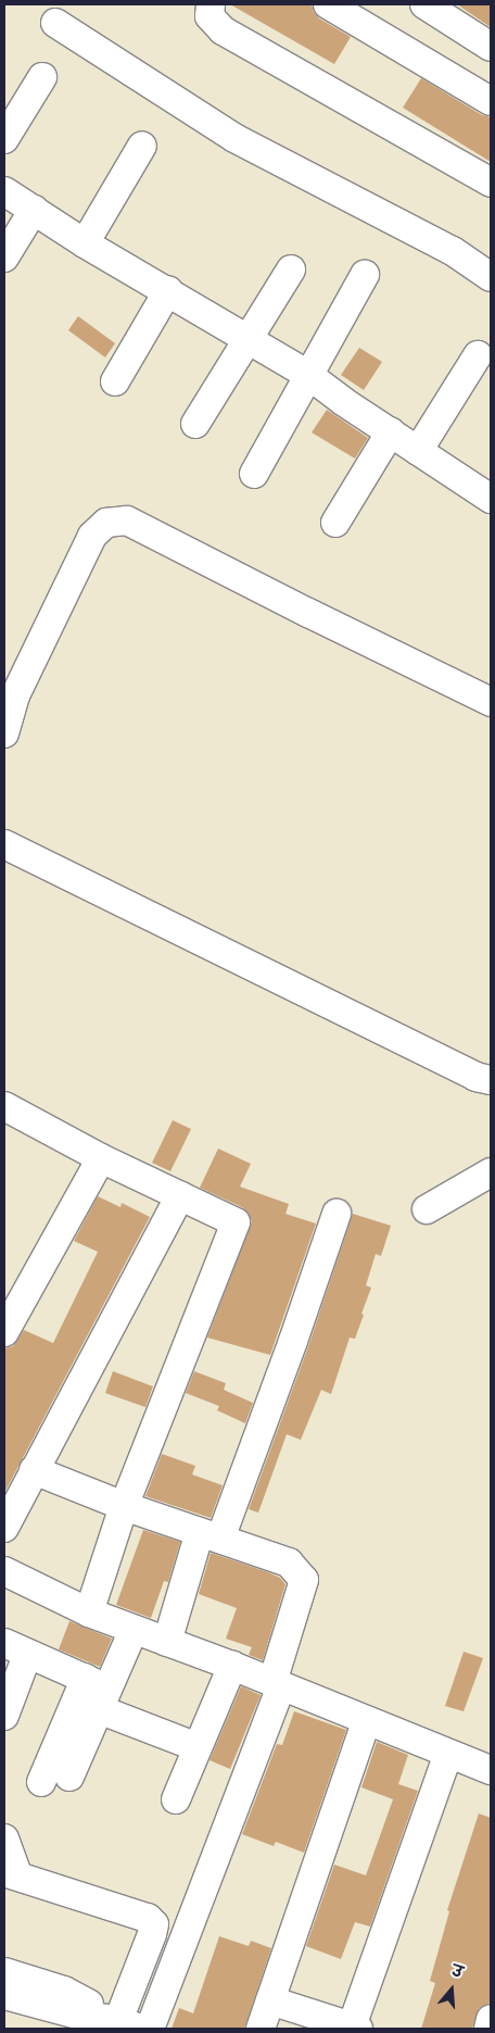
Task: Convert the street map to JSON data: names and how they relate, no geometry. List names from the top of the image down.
{
  "north": "top"
}
